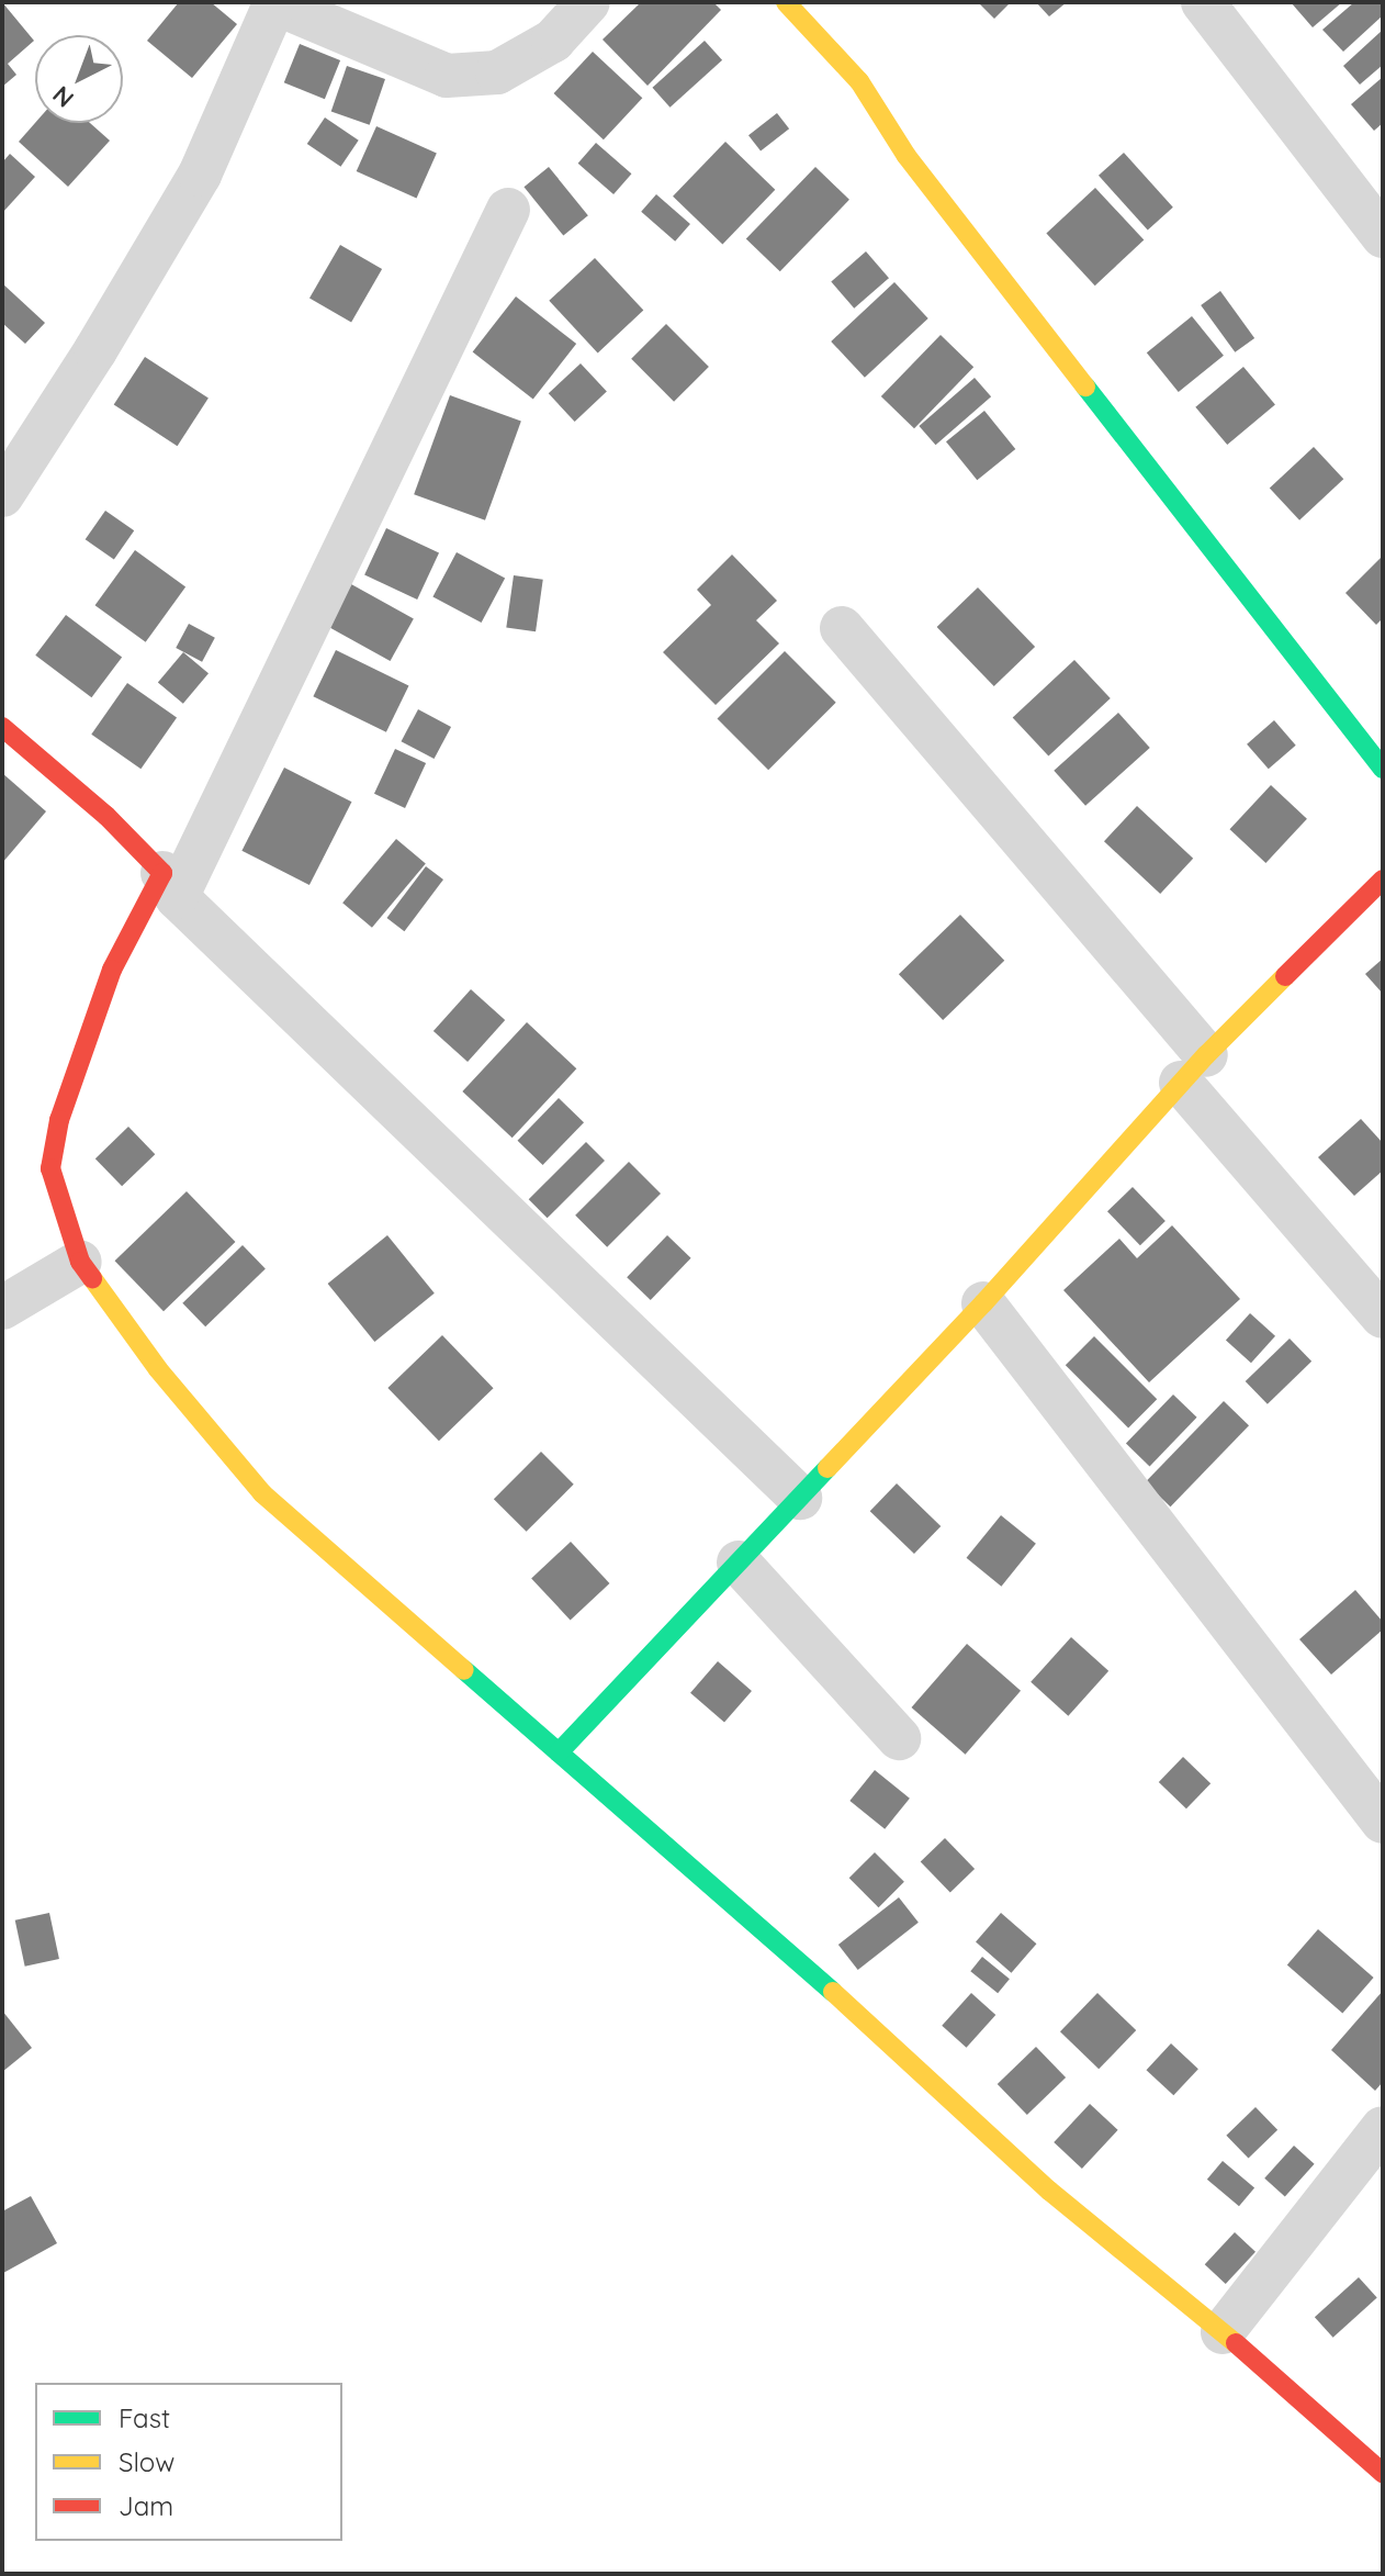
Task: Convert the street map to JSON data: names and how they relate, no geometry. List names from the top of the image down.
{
  "legend": ["Fast", "Slow", "Jam"],
  "north": "bottom left"
}
